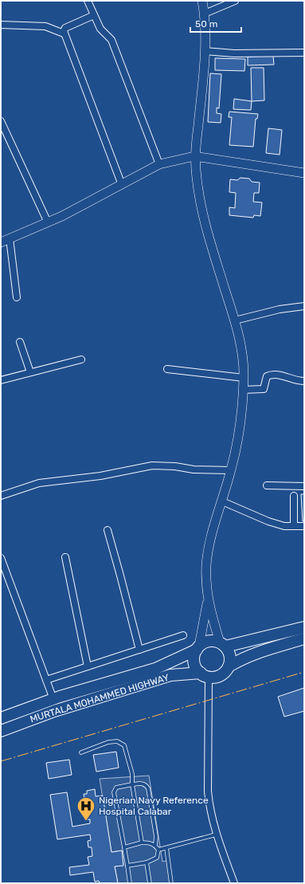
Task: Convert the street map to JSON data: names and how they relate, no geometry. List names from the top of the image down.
{
  "streets": {
    "highway": ["MURTALA MOHAMMED HIGHWAY"]
  },
  "places": {
    "hospital": ["Nigerian Navy Reference Hospital Calabar"]
  },
  "scale_bar": "50 m"
}
